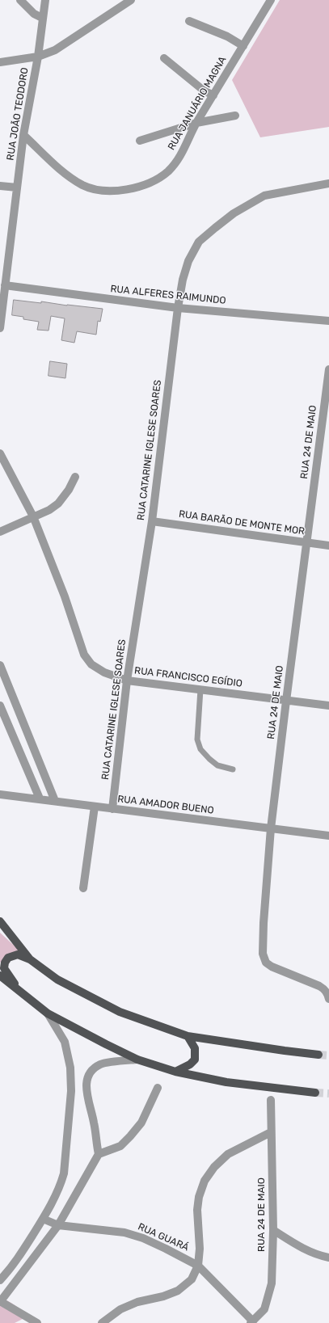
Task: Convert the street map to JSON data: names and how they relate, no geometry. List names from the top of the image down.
{
  "streets": {
    "street": [
      "RUA JANUÁRIO MAGNA",
      "RUA JOÃO TEODORO",
      "RUA ALFERES RAIMUNDO",
      "RUA 24 DE MAIO",
      "RUA CATARINE IGLESE SOARES",
      "RUA BARÃO DE MONTE MOR",
      "RUA FRANCISCO EGÍDIO",
      "RUA AMADOR BUENO",
      "RUA GUARÁ"
    ]
  },
  "crossings": [
    ["RUA JANUÁRIO MAGNA", "RUA JOÃO TEODORO"],
    ["RUA JOÃO TEODORO", "RUA ALFERES RAIMUNDO"],
    ["RUA ALFERES RAIMUNDO", "RUA CATARINE IGLESE SOARES"],
    ["RUA 24 DE MAIO", "RUA BARÃO DE MONTE MOR"],
    ["RUA 24 DE MAIO", "RUA FRANCISCO EGÍDIO"],
    ["RUA 24 DE MAIO", "RUA AMADOR BUENO"],
    ["RUA 24 DE MAIO", "RUA GUARÁ"],
    ["RUA CATARINE IGLESE SOARES", "RUA BARÃO DE MONTE MOR"],
    ["RUA CATARINE IGLESE SOARES", "RUA FRANCISCO EGÍDIO"],
    ["RUA CATARINE IGLESE SOARES", "RUA AMADOR BUENO"]
  ]
}
